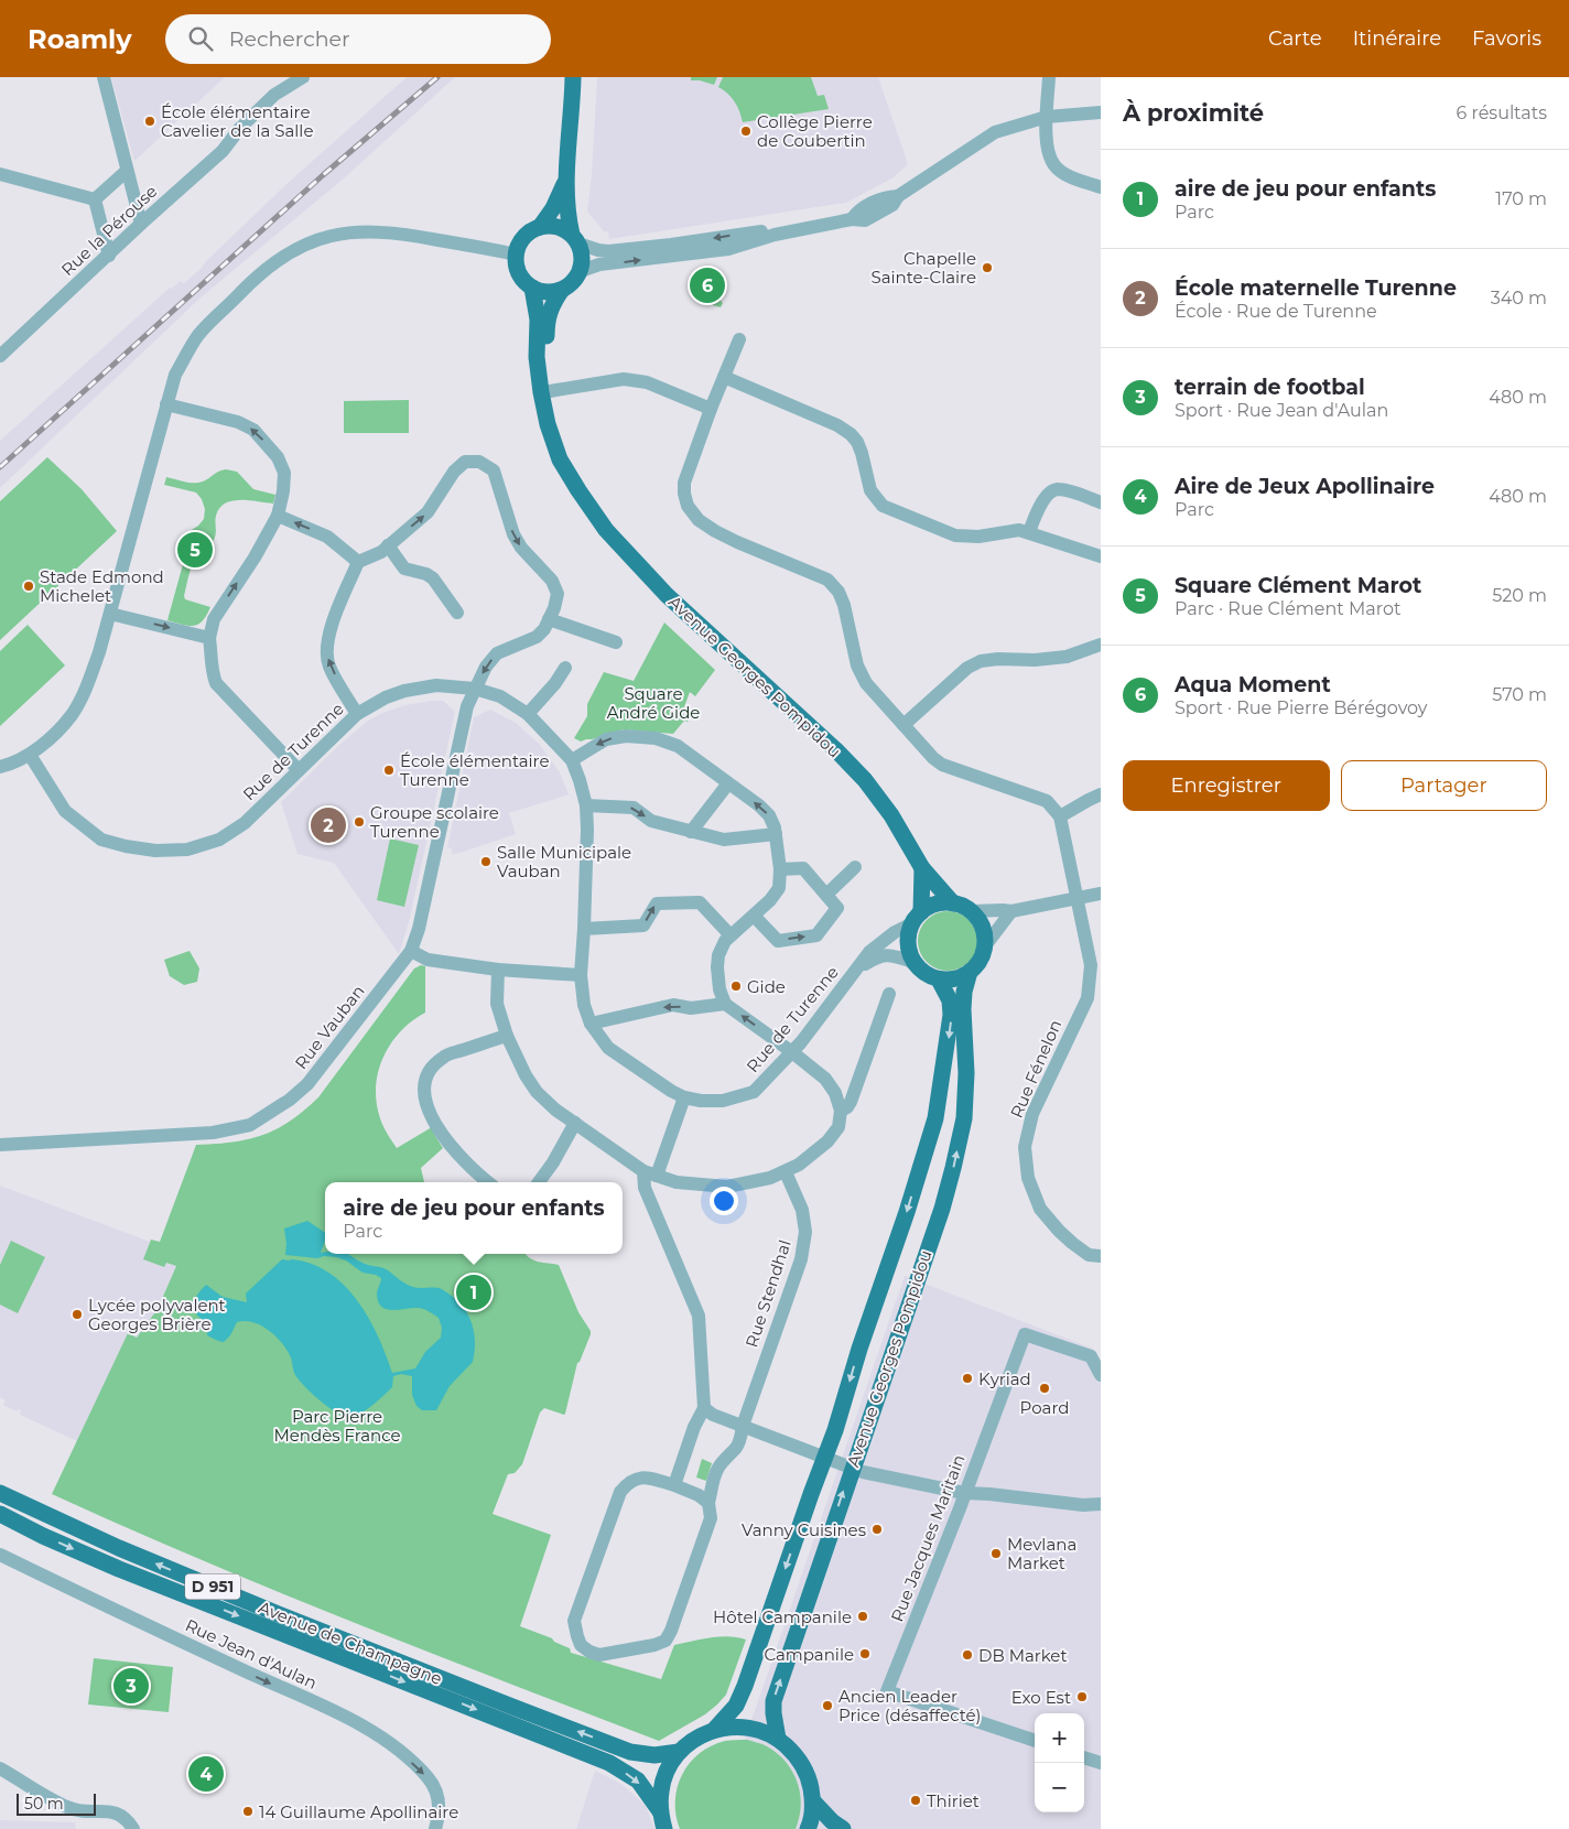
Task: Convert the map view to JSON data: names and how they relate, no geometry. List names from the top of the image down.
{
  "streets": {
    "main road": ["Avenue Georges Pompidou", "D 951", "Avenue de Champagne"],
    "street": [
      "Rue la Pérouse",
      "Rue de Turenne",
      "Rue Vauban",
      "Rue Fénelon",
      "Rue Stendhal",
      "Rue Jacques Maritain",
      "Rue Jean d'Aulan"
    ]
  },
  "crossings": [
    ["Avenue Georges Pompidou", "Rue de Turenne"],
    ["Rue de Turenne", "Rue Vauban"]
  ],
  "one_way": ["Rue Jean d'Aulan"],
  "parks": ["Square André Gide", "Parc Pierre Mendès France"],
  "places": [
    "École élémentaire Cavelier de la Salle",
    "Collège Pierre de Coubertin",
    "Chapelle Sainte-Claire",
    "Stade Edmond Michelet",
    "École élémentaire Turenne",
    "Groupe scolaire Turenne",
    "Salle Municipale Vauban",
    "Gide",
    "Lycée polyvalent Georges Brière",
    "Kyriad",
    "Poard",
    "Vanny Cuisines",
    "Mevlana Market",
    "Hôtel Campanile",
    "Campanile",
    "DB Market",
    "Exo Est",
    "Ancien Leader Price (désaffecté)",
    "Thiriet",
    "14 Guillaume Apollinaire"
  ],
  "scale_bar": "50 m",
  "page": {
    "header": "Roamly",
    "search": "Rechercher",
    "nav": ["Carte", "Itinéraire", "Favoris"],
    "heading": ["À proximité", "6 résultats"],
    "list": [
      {
        "mark": "1",
        "name": "aire de jeu pour enfants",
        "note": "Parc",
        "value": "170 m"
      },
      {
        "mark": "2",
        "name": "École maternelle Turenne",
        "note": "École · Rue de Turenne",
        "value": "340 m"
      },
      {
        "mark": "3",
        "name": "terrain de footbal",
        "note": "Sport · Rue Jean d'Aulan",
        "value": "480 m"
      },
      {
        "mark": "4",
        "name": "Aire de Jeux Apollinaire",
        "note": "Parc",
        "value": "480 m"
      },
      {
        "mark": "5",
        "name": "Square Clément Marot",
        "note": "Parc · Rue Clément Marot",
        "value": "520 m"
      },
      {
        "mark": "6",
        "name": "Aqua Moment",
        "note": "Sport · Rue Pierre Bérégovoy",
        "value": "570 m"
      }
    ],
    "pins": [
      "6",
      "5",
      "2",
      "1",
      "3",
      "4"
    ],
    "buttons": ["Enregistrer", "Partager"],
    "popup": ["aire de jeu pour enfants", "Parc"],
    "map_buttons": ["+", "−"],
    "scale": "50 m"
  }
}
